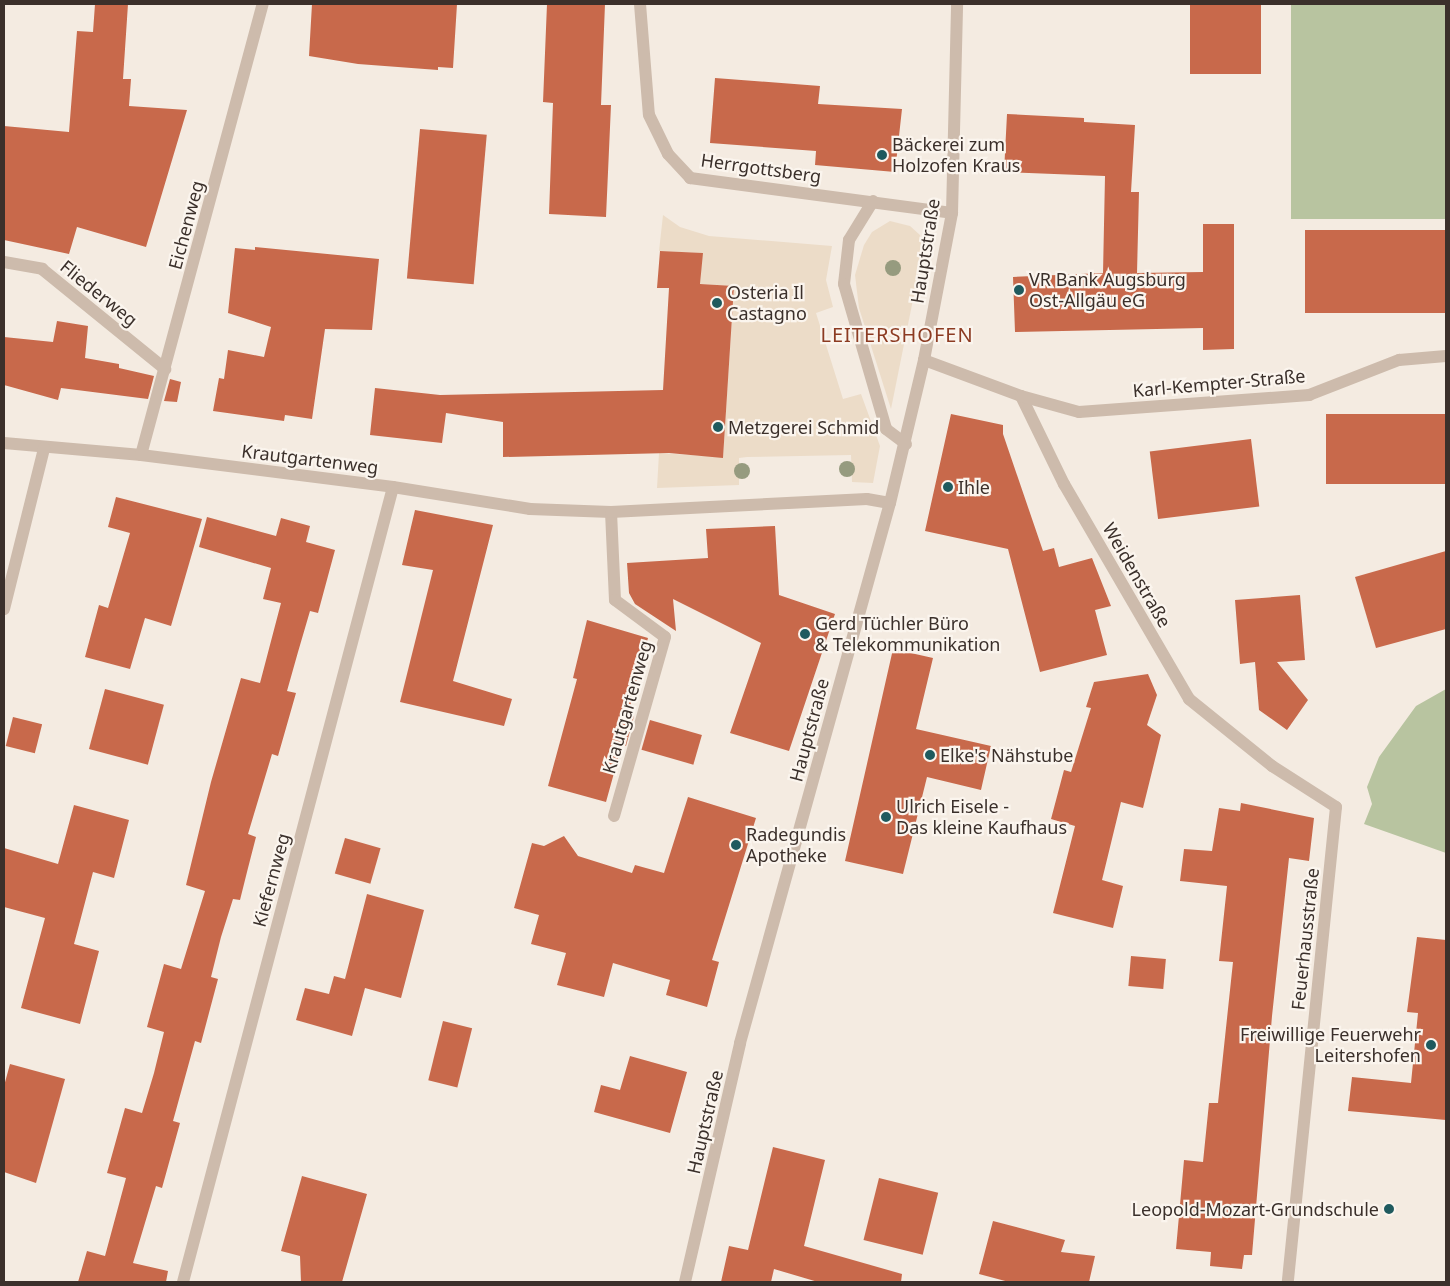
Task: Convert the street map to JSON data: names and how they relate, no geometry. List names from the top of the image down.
{
  "streets": {
    "street": [
      "Herrgottsberg",
      "Eichenweg",
      "Hauptstraße",
      "Fliederweg",
      "Karl-Kempter-Straße",
      "Krautgartenweg",
      "Weidenstraße",
      "Kiefernweg",
      "Feuerhausstraße"
    ]
  },
  "crossings": [
    ["Herrgottsberg", "Hauptstraße"],
    ["Eichenweg", "Fliederweg"],
    ["Eichenweg", "Krautgartenweg"],
    ["Hauptstraße", "Krautgartenweg"],
    ["Karl-Kempter-Straße", "Weidenstraße"],
    ["Krautgartenweg", "Kiefernweg"],
    ["Weidenstraße", "Feuerhausstraße"]
  ],
  "districts": ["LEITERSHOFEN"],
  "places": [
    "Bäckerei zum Holzofen Kraus",
    "VR Bank Augsburg Ost-Allgäu eG",
    "Osteria Il Castagno",
    "Metzgerei Schmid",
    "Ihle",
    "Gerd Tüchler Büro & Telekommunikation",
    "Elke's Nähstube",
    "Ulrich Eisele - Das kleine Kaufhaus",
    "Radegundis Apotheke",
    "Freiwillige Feuerwehr Leitershofen",
    "Leopold-Mozart-Grundschule"
  ]
}
